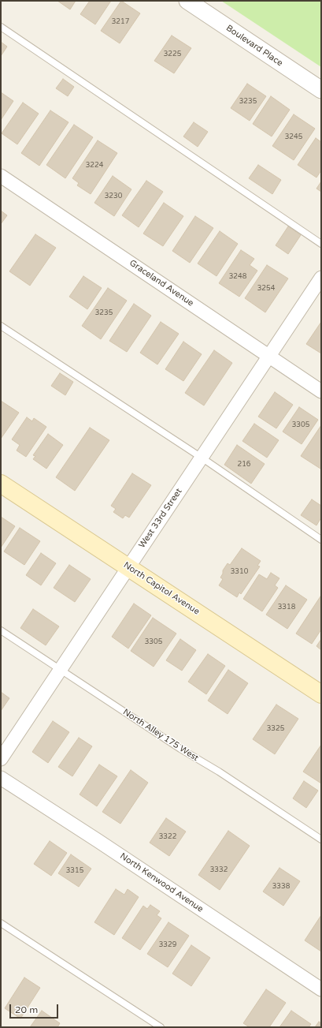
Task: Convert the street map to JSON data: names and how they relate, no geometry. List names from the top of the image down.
{
  "streets": {
    "main road": ["North Capitol Avenue"],
    "street": [
      "Boulevard Place",
      "Graceland Avenue",
      "West 33rd Street",
      "North Kenwood Avenue"
    ],
    "lane": ["North Alley 175 West"]
  },
  "crossings": [
    ["Graceland Avenue", "West 33rd Street"],
    ["West 33rd Street", "North Capitol Avenue"],
    ["West 33rd Street", "North Alley 175 West"]
  ],
  "house_numbers": [
    "3217",
    "3225",
    "3235",
    "3245",
    "3224",
    "3230",
    "3248",
    "3254",
    "3235",
    "3305",
    "216",
    "3310",
    "3318",
    "3305",
    "3325",
    "3322",
    "3332",
    "3315",
    "3338",
    "3329"
  ],
  "scale_bar": "20 m"
}
